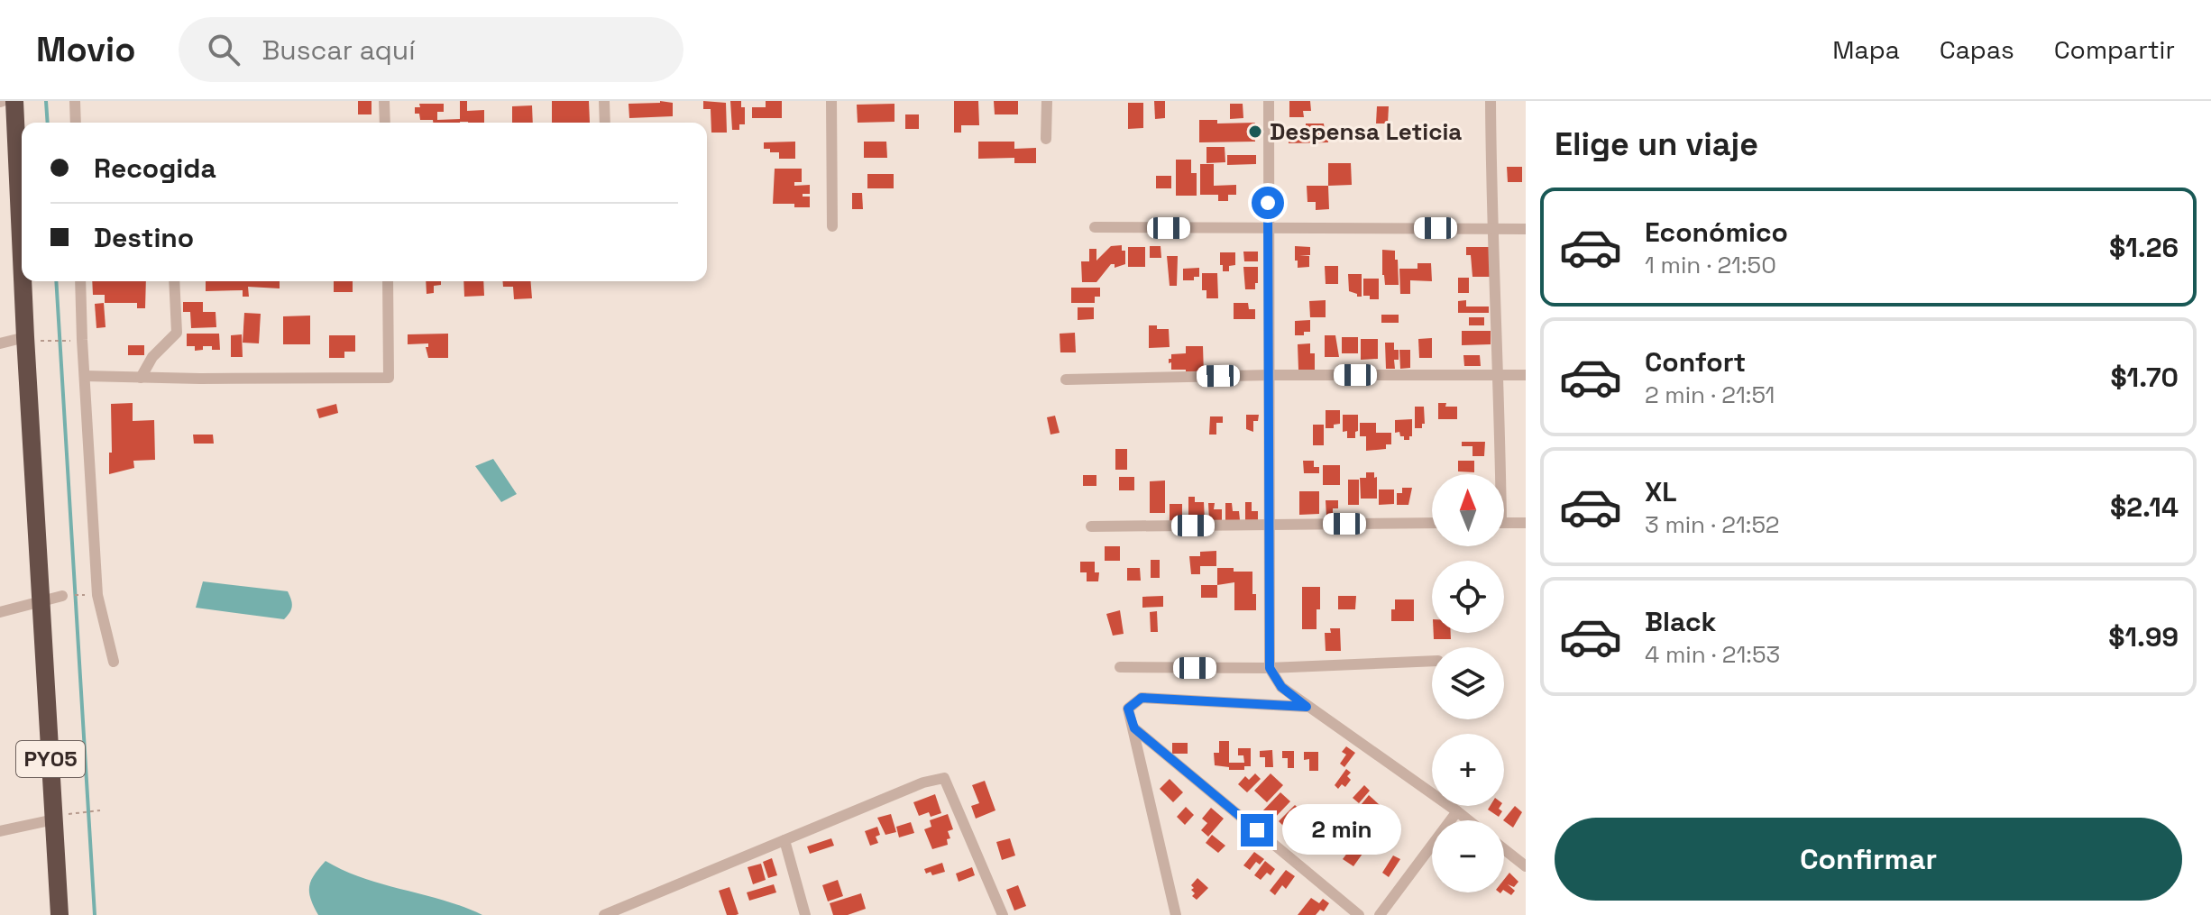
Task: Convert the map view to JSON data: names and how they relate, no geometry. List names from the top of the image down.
{
  "streets": {
    "highway": ["PY05"]
  },
  "places": ["Despensa Leticia"],
  "north": "top",
  "page": {
    "header": "Movio",
    "search": "Buscar aquí",
    "nav": ["Mapa", "Capas", "Compartir"],
    "heading": "Elige un viaje",
    "banner": ["Recogida", "Destino"],
    "list": [
      {
        "name": "Económico",
        "note": "1 min · 21:50",
        "value": "$1.26"
      },
      {
        "name": "Confort",
        "note": "2 min · 21:51",
        "value": "$1.70"
      },
      {
        "name": "XL",
        "note": "3 min · 21:52",
        "value": "$2.14"
      },
      {
        "name": "Black",
        "note": "4 min · 21:53",
        "value": "$1.99"
      }
    ],
    "map_buttons": ["+", "−"],
    "buttons": "Confirmar",
    "bubble": "2 min"
  }
}
